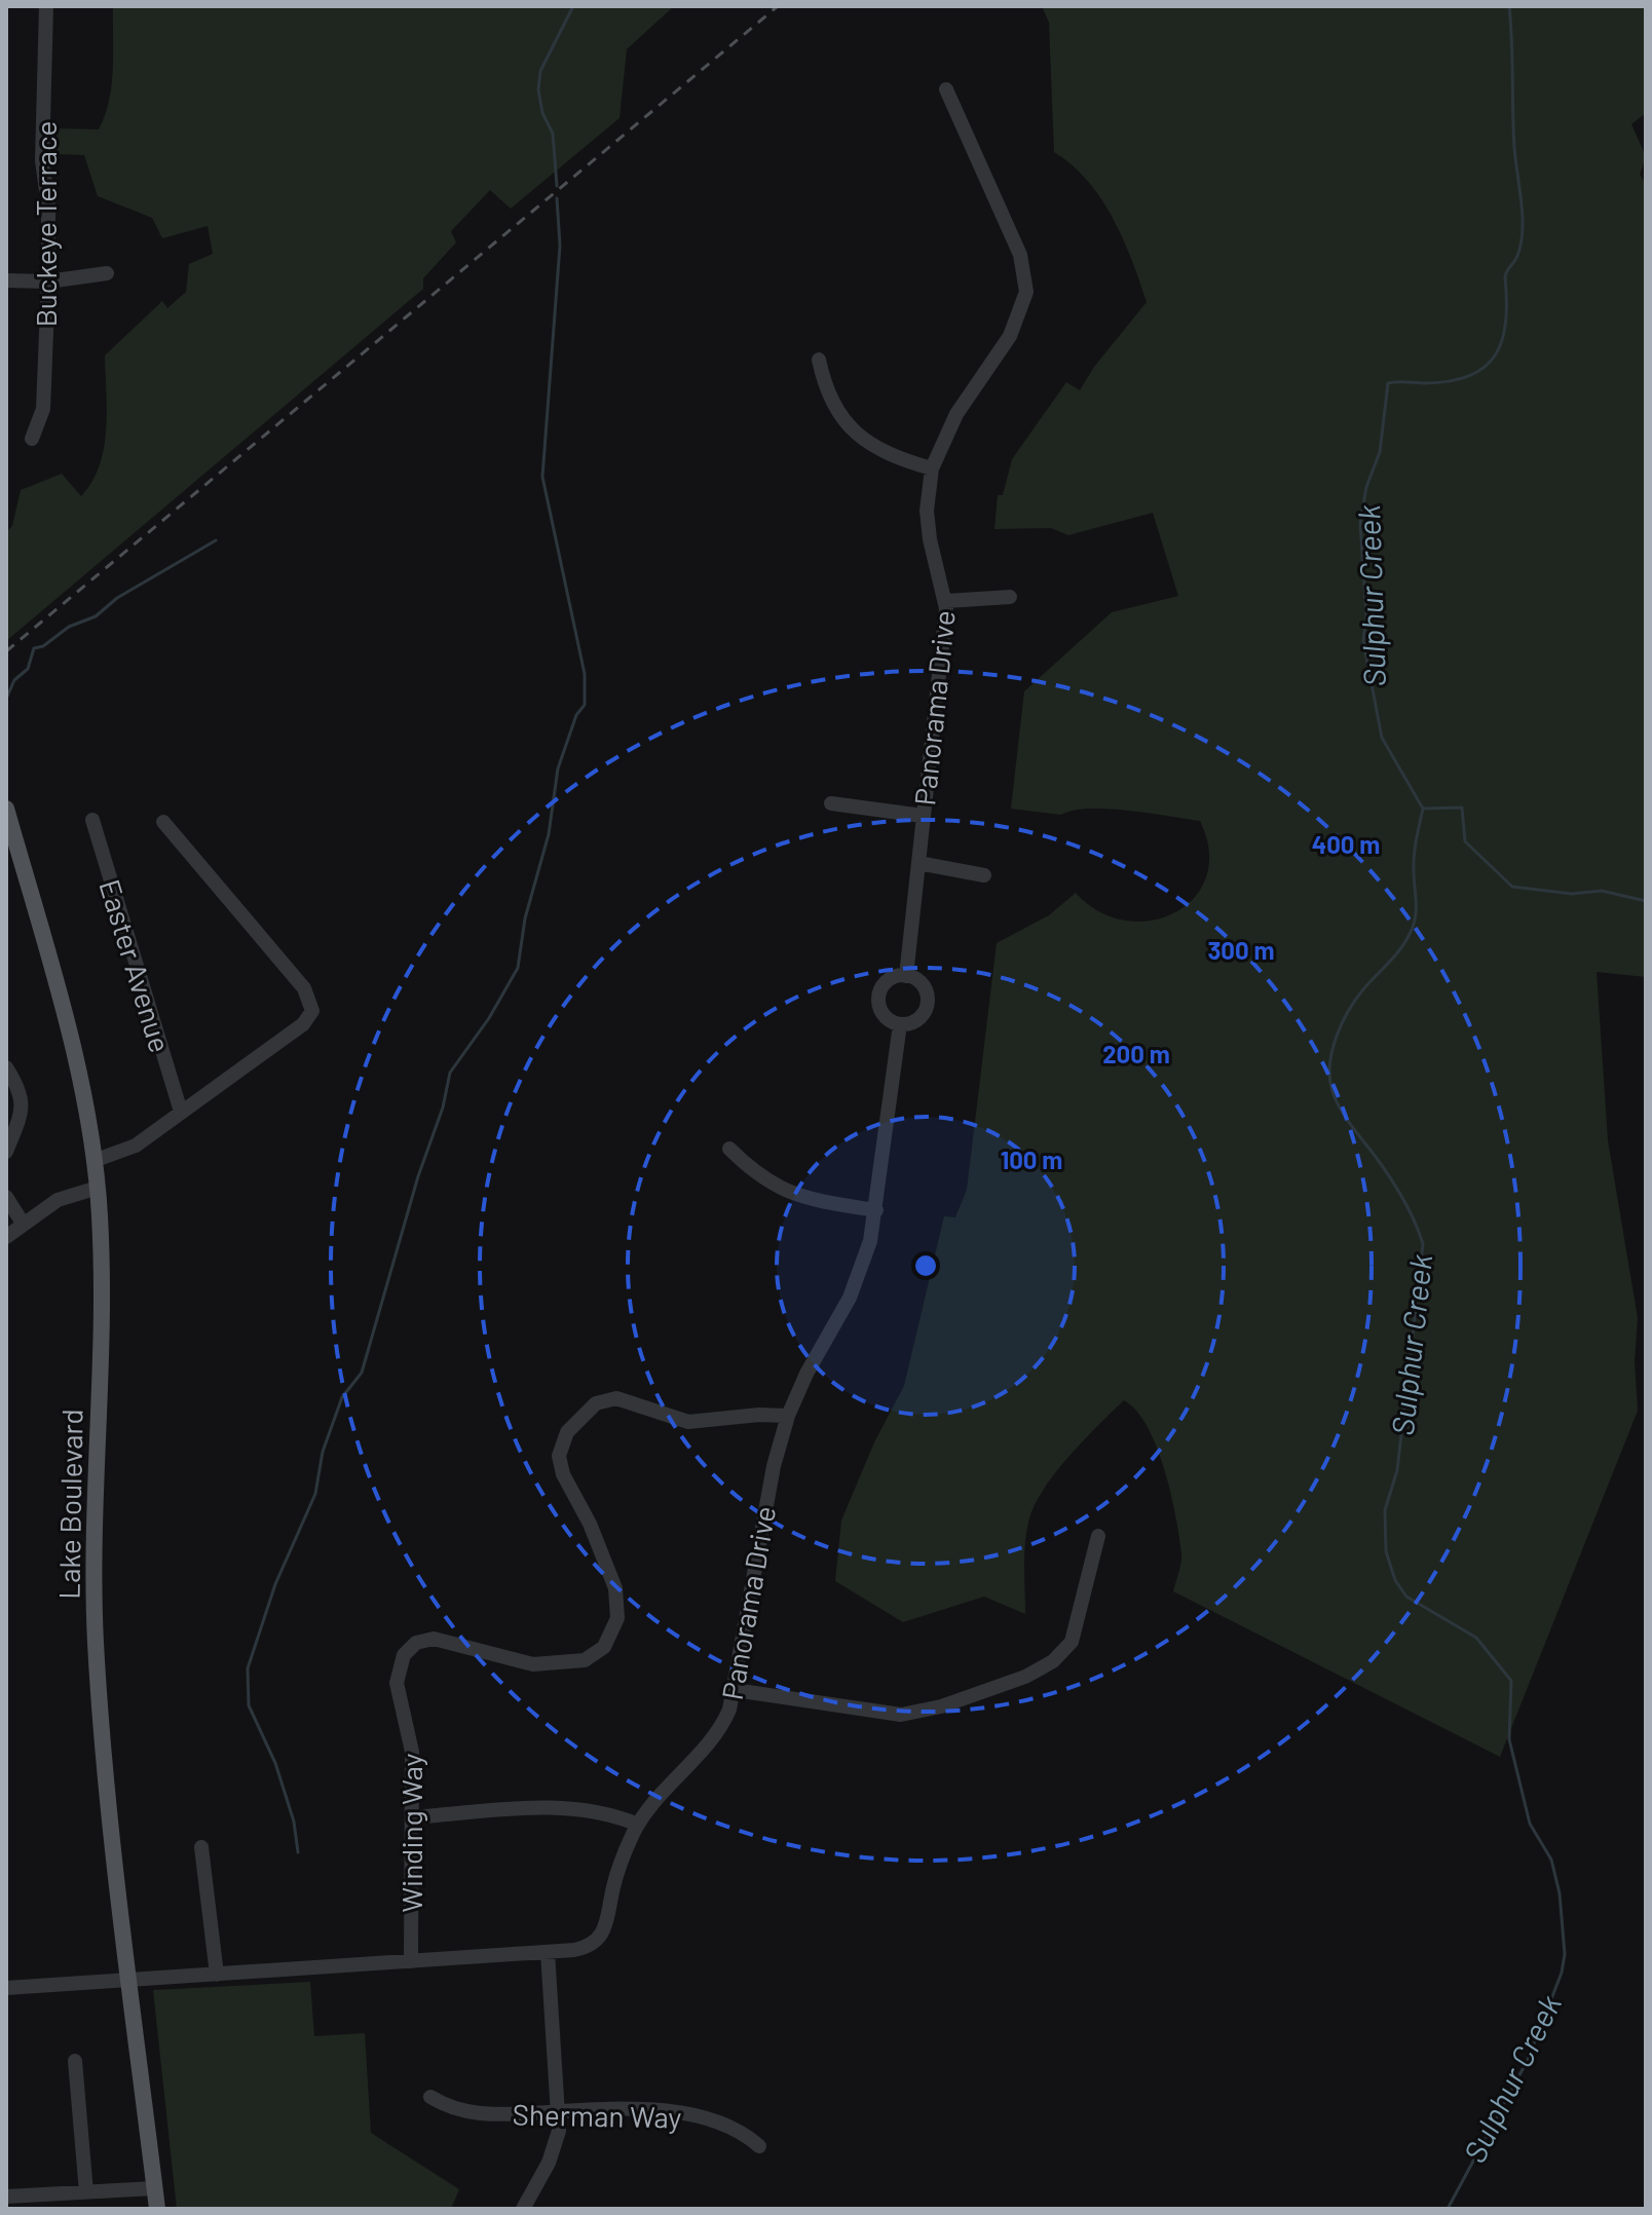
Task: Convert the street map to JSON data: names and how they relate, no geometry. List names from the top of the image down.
{
  "streets": {
    "main road": ["Lake Boulevard"],
    "street": [
      "Buckeye Terrace",
      "Panorama Drive",
      "Easter Avenue",
      "Winding Way",
      "Sherman Way"
    ]
  },
  "crossings": [
    ["Panorama Drive", "Lake Boulevard"],
    ["Panorama Drive", "Winding Way"]
  ],
  "water": ["Sulphur Creek"],
  "rings": [
    "400 m",
    "300 m",
    "200 m",
    "100 m"
  ]
}
